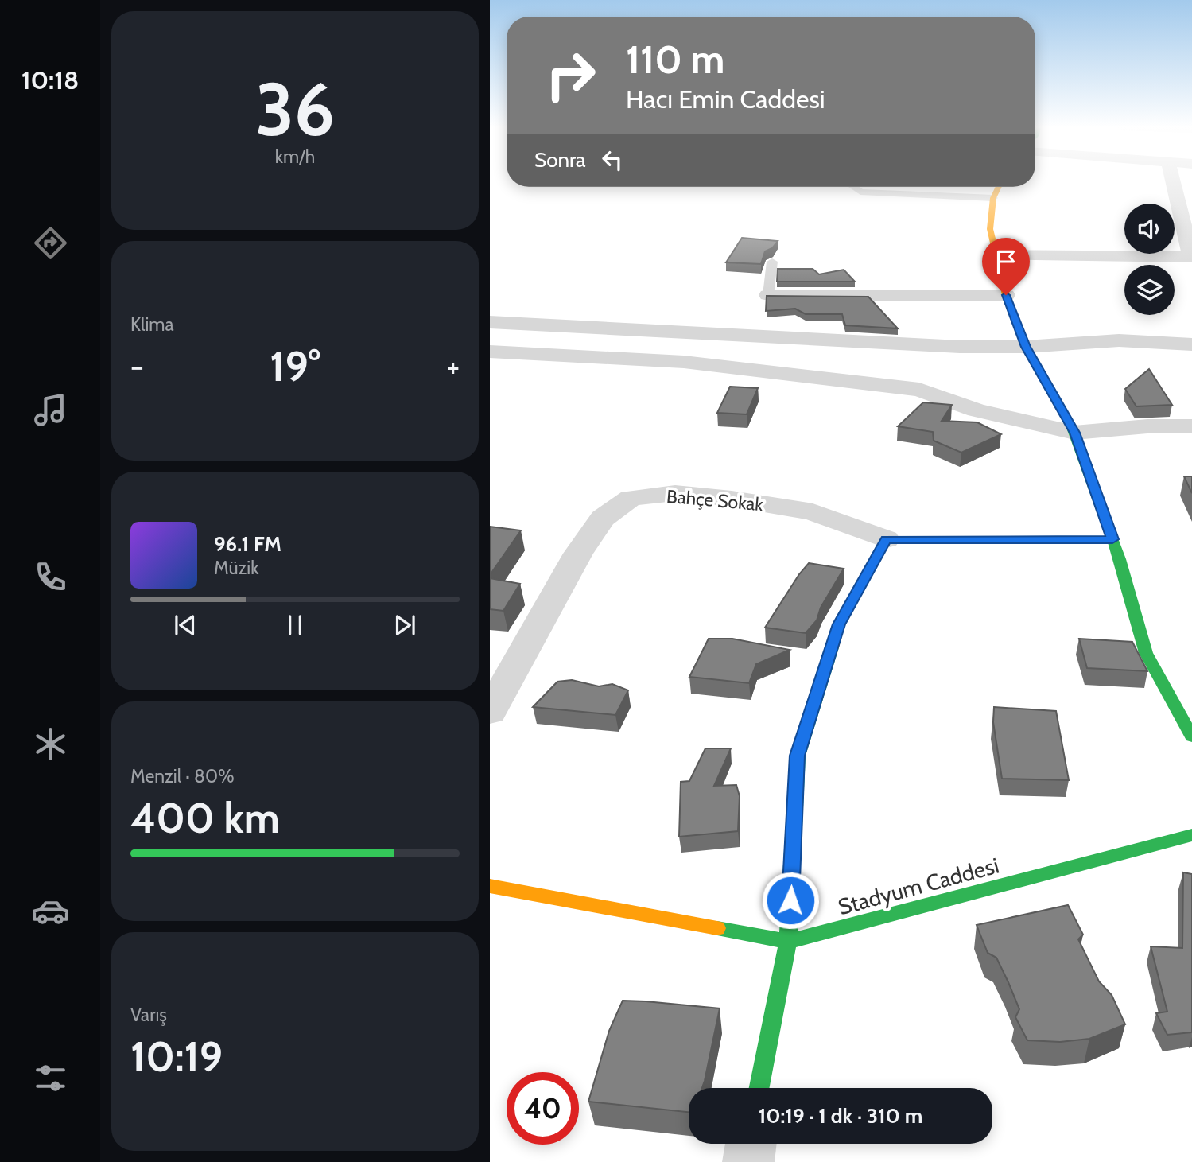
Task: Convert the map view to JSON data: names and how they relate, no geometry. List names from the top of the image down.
{
  "streets": {
    "main road": ["Stadyum Caddesi"],
    "street": ["Bahçe Sokak"]
  },
  "page": {
    "tabs": "10:18",
    "tile": [
      ["36", "km/h"],
      "Klima",
      ["Menzil · 80%", "400 km"],
      ["Varış", "10:19"]
    ],
    "turn": ["110 m", "Hacı Emin Caddesi"],
    "then": "Sonra",
    "heat": ["−", "19°", "+"],
    "song": ["96.1 FM", "Müzik"],
    "limit": "40",
    "trip": "10:19 · 1 dk · 310 m"
  }
}
